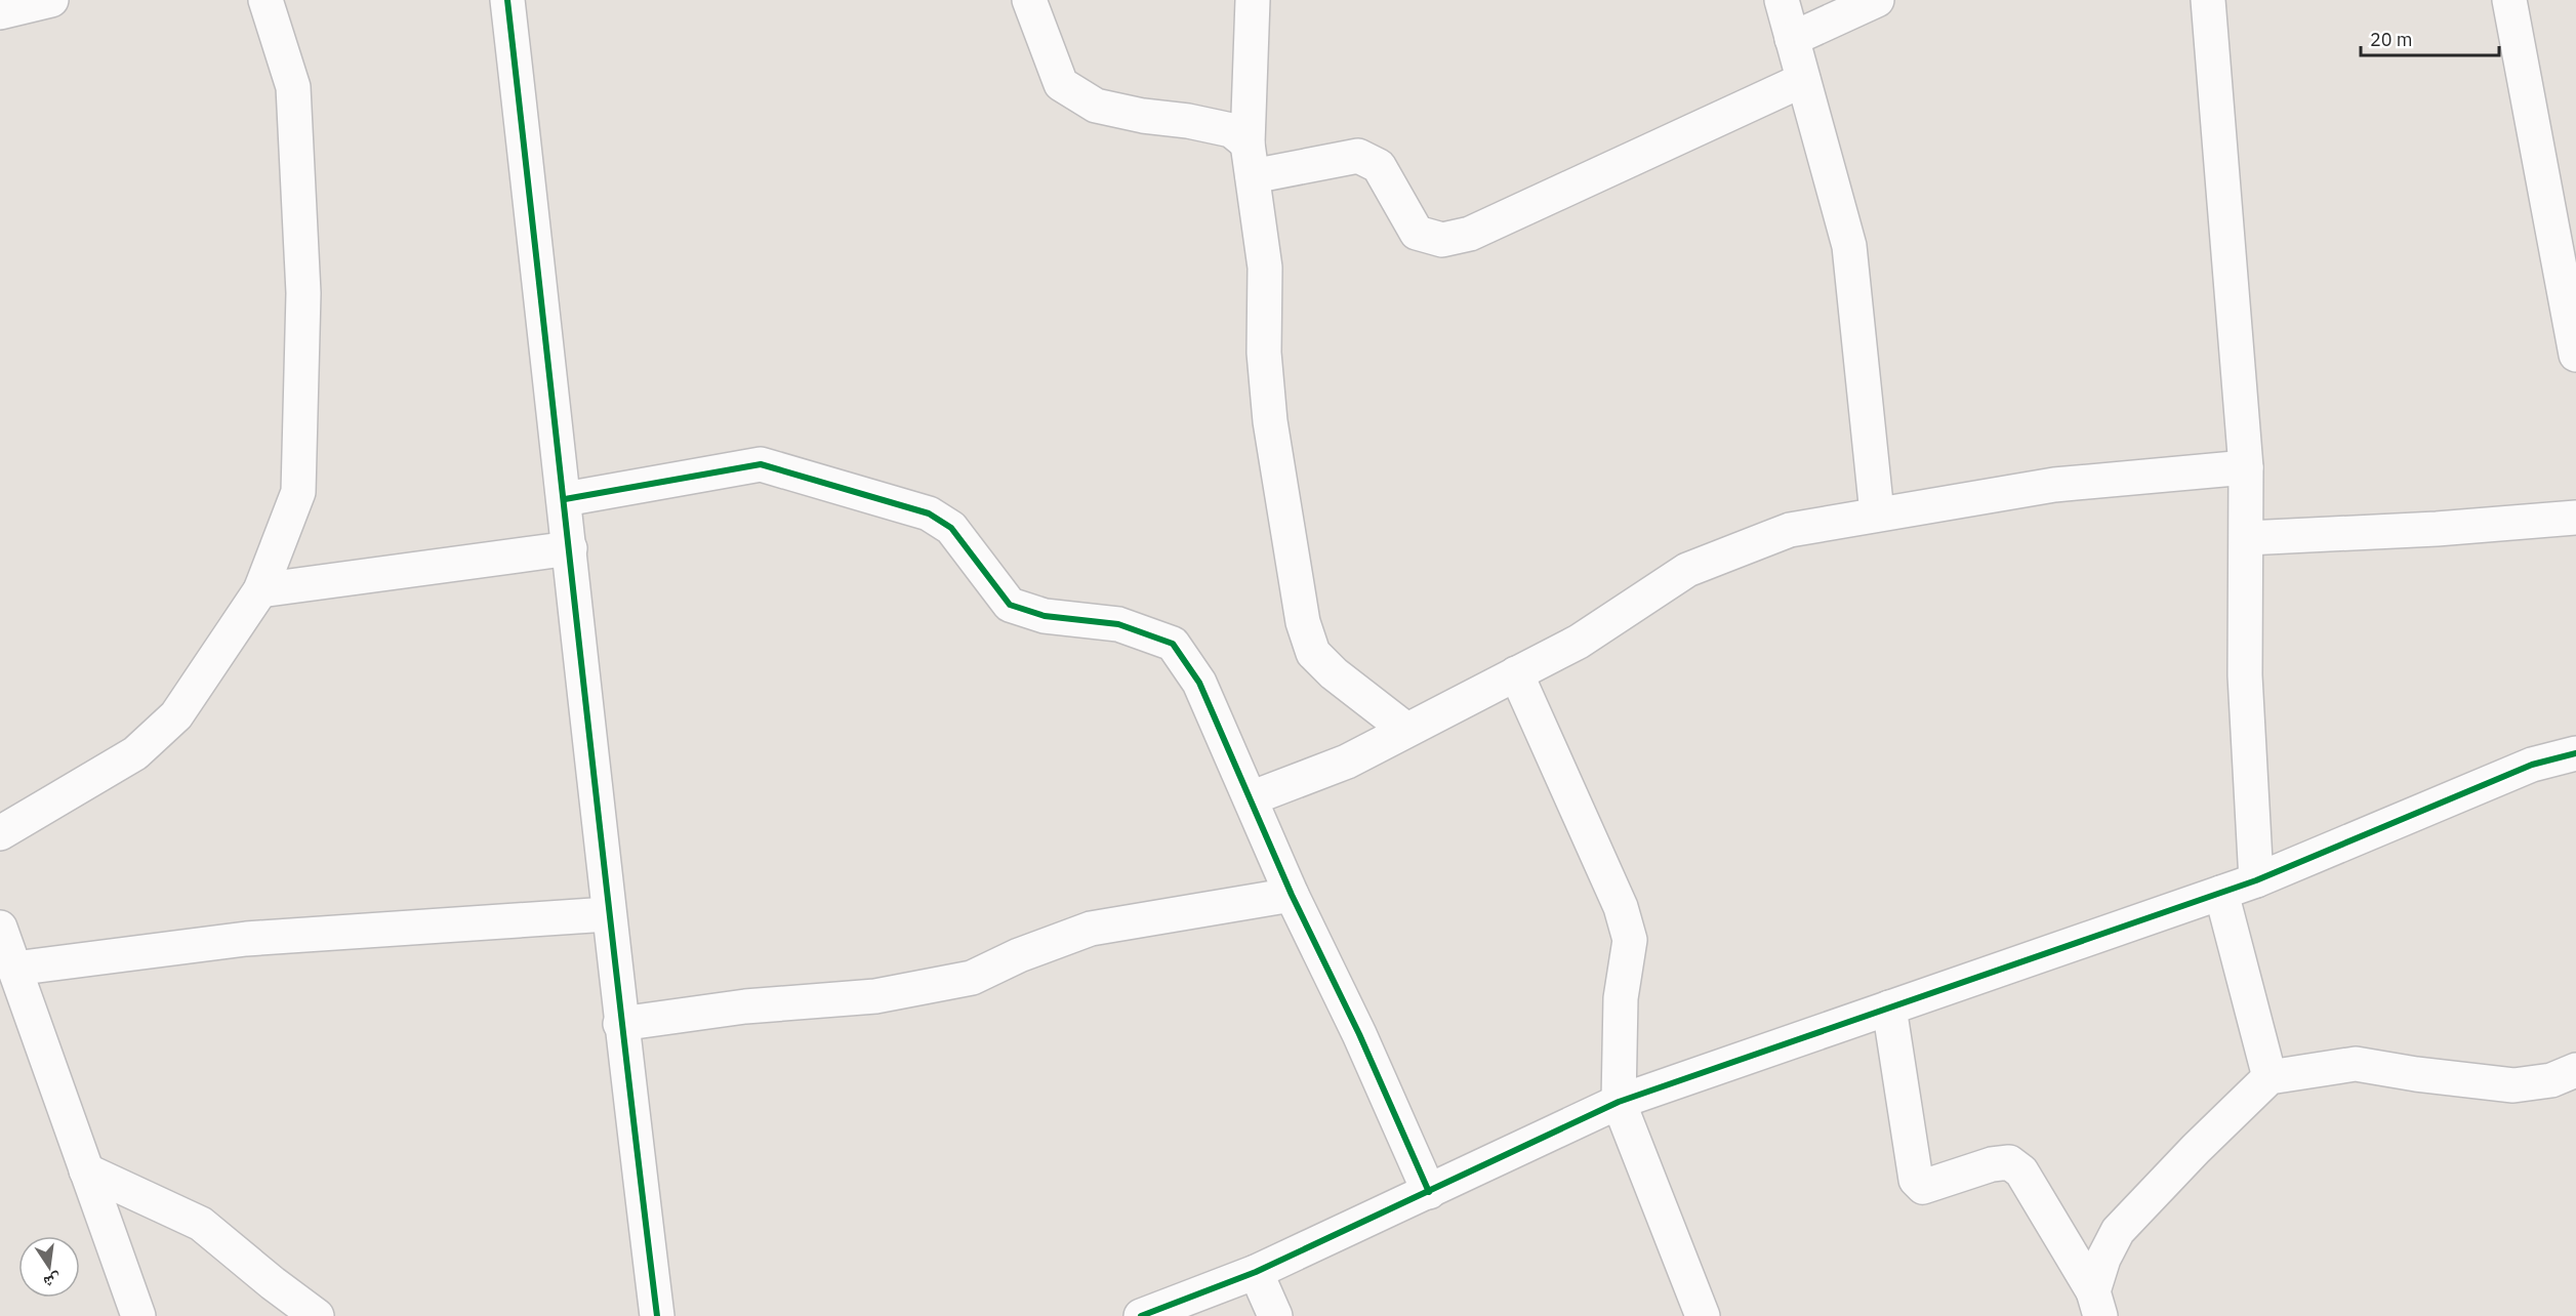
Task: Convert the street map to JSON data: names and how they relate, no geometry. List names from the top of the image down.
{
  "scale_bar": "20 m",
  "north": "bottom"
}
